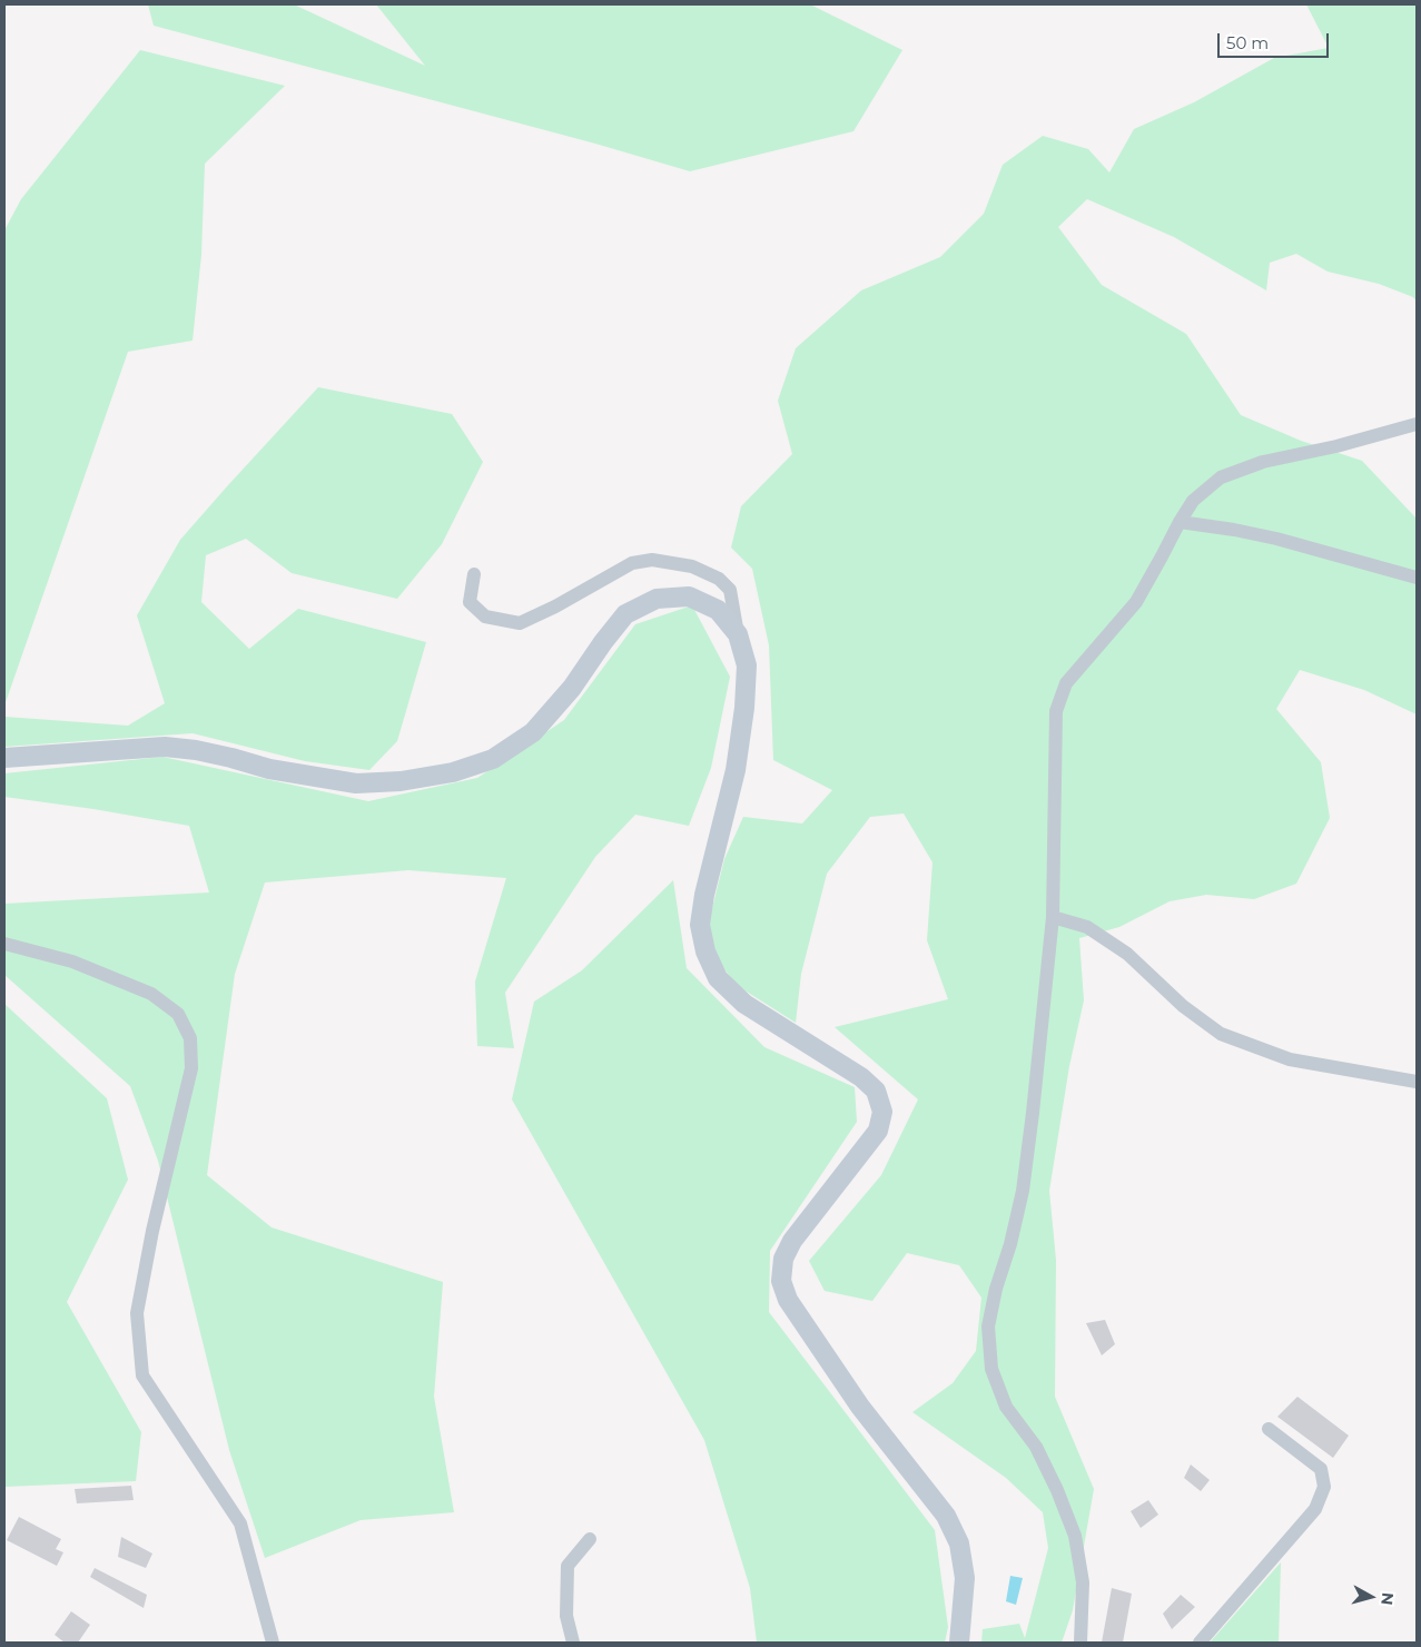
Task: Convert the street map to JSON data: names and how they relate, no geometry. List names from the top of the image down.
{
  "scale_bar": "50 m",
  "north": "right"
}
